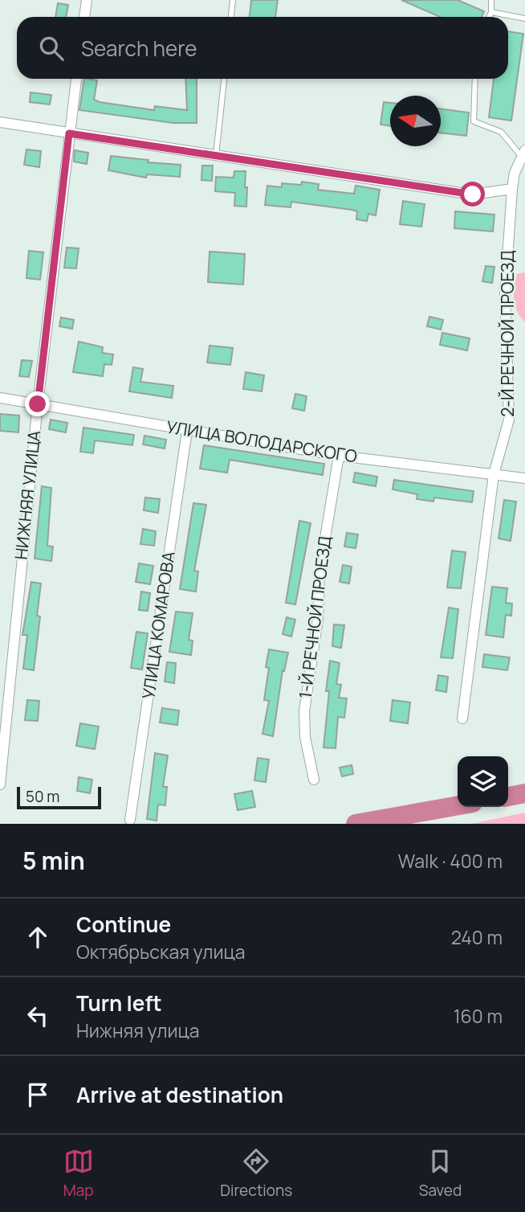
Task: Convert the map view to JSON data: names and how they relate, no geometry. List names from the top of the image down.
{
  "streets": {
    "street": [
      "2-Й РЕЧНОЙ ПРОЕЗД",
      "УЛИЦА ВОЛОДАРСКОГО",
      "НИЖНЯЯ УЛИЦА",
      "1-Й РЕЧНОЙ ПРОЕЗД",
      "УЛИЦА КОМАРОВА"
    ]
  },
  "crossings": [
    ["2-Й РЕЧНОЙ ПРОЕЗД", "УЛИЦА ВОЛОДАРСКОГО"],
    ["УЛИЦА ВОЛОДАРСКОГО", "НИЖНЯЯ УЛИЦА"],
    ["УЛИЦА ВОЛОДАРСКОГО", "1-Й РЕЧНОЙ ПРОЕЗД"],
    ["УЛИЦА ВОЛОДАРСКОГО", "УЛИЦА КОМАРОВА"]
  ],
  "scale_bar": "50 m",
  "north": "left",
  "page": {
    "search": "Search here",
    "scale": "50 m",
    "heading": ["5 min", "Walk · 400 m"],
    "list": [
      ["Continue", "Октябрьская улица", "240 m"],
      ["Turn left", "Нижняя улица", "160 m"],
      "Arrive at destination"
    ],
    "nav": ["Map", "Directions", "Saved"]
  }
}
